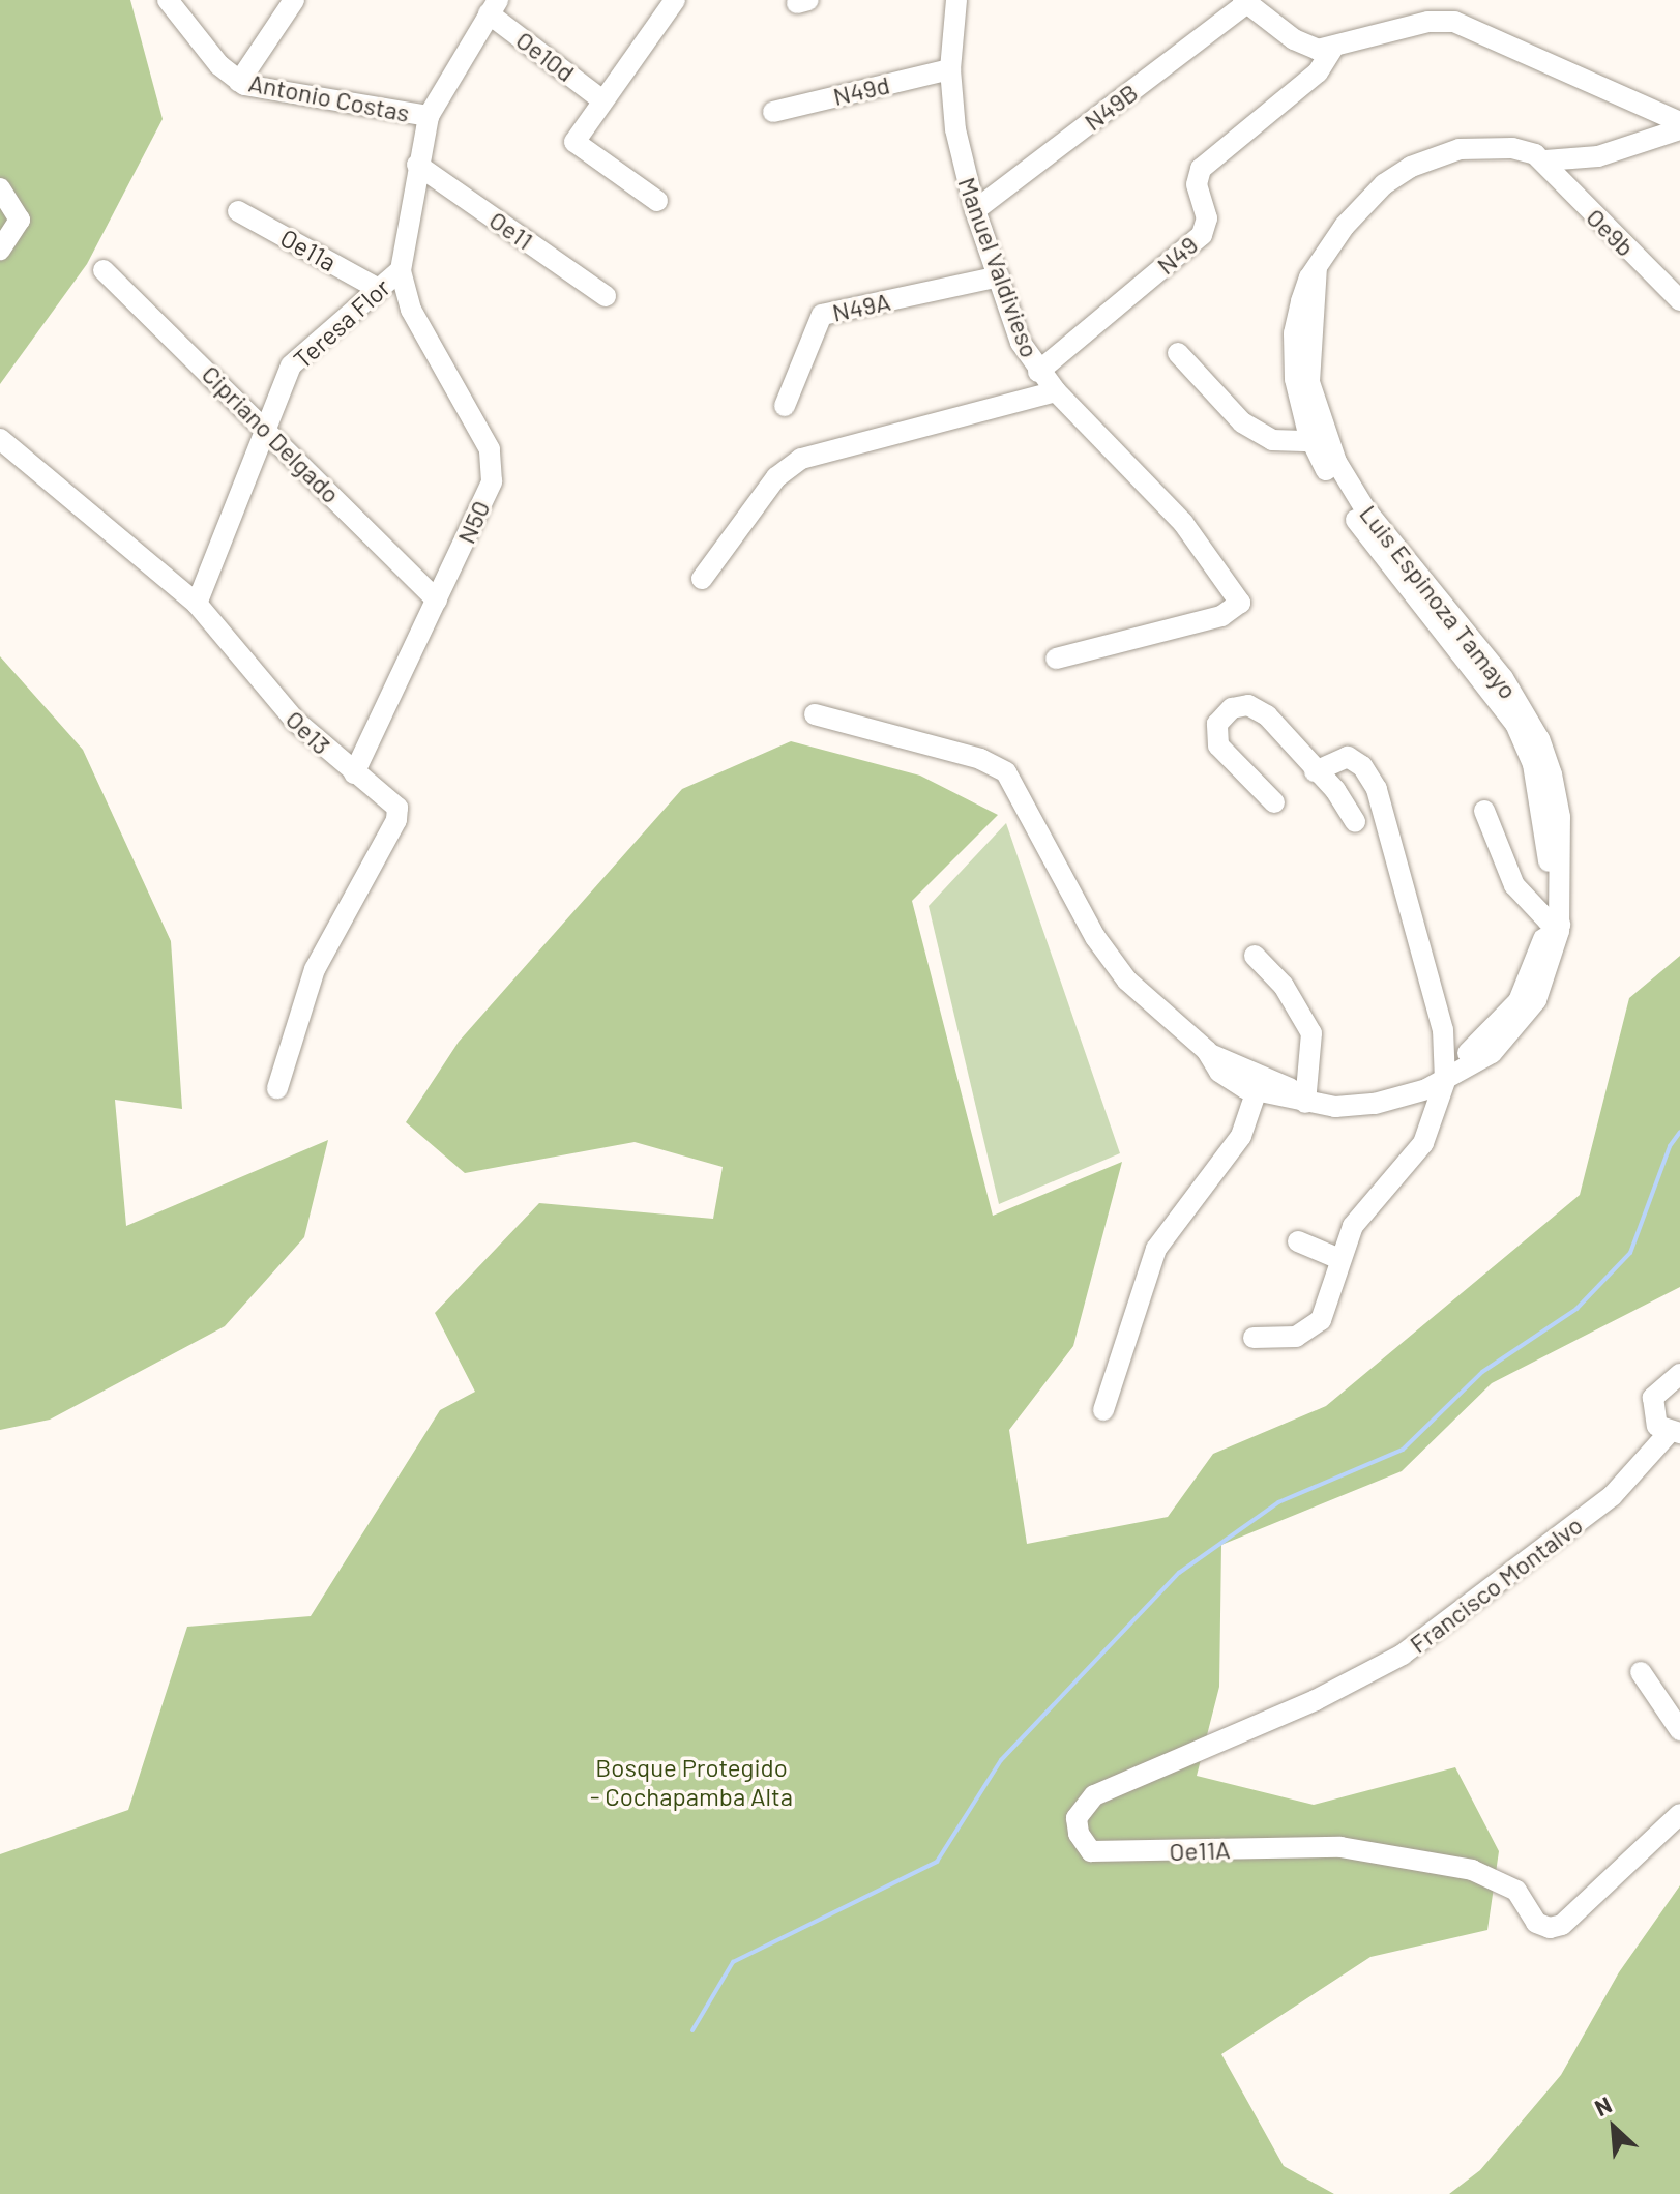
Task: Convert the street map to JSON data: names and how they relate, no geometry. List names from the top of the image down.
{
  "streets": {
    "street": [
      "Oe10d",
      "N49d",
      "Antonio Costas",
      "N49B",
      "Oe11",
      "Oe9b",
      "Oe11a",
      "N49",
      "Manuel Valdivieso",
      "N49A",
      "Teresa Flor",
      "Cipriano Delgado",
      "N50",
      "Luis Espinoza Tamayo",
      "Oe13",
      "Francisco Montalvo",
      "Oe11A"
    ]
  },
  "crossings": [
    ["Oe10d", "Teresa Flor"],
    ["N49d", "Manuel Valdivieso"],
    ["Antonio Costas", "Teresa Flor"],
    ["N49B", "Manuel Valdivieso"],
    ["Oe11", "Teresa Flor"],
    ["Oe9b", "Luis Espinoza Tamayo"],
    ["Oe11a", "Teresa Flor"],
    ["N49", "Manuel Valdivieso"],
    ["Manuel Valdivieso", "N49A"],
    ["Teresa Flor", "Cipriano Delgado"],
    ["Teresa Flor", "N50"],
    ["Teresa Flor", "Oe13"],
    ["Cipriano Delgado", "N50"],
    ["N50", "Oe13"],
    ["Francisco Montalvo", "Oe11A"]
  ],
  "parks": ["Bosque Protegido - Cochapamba Alta"],
  "north": "top left"
}
